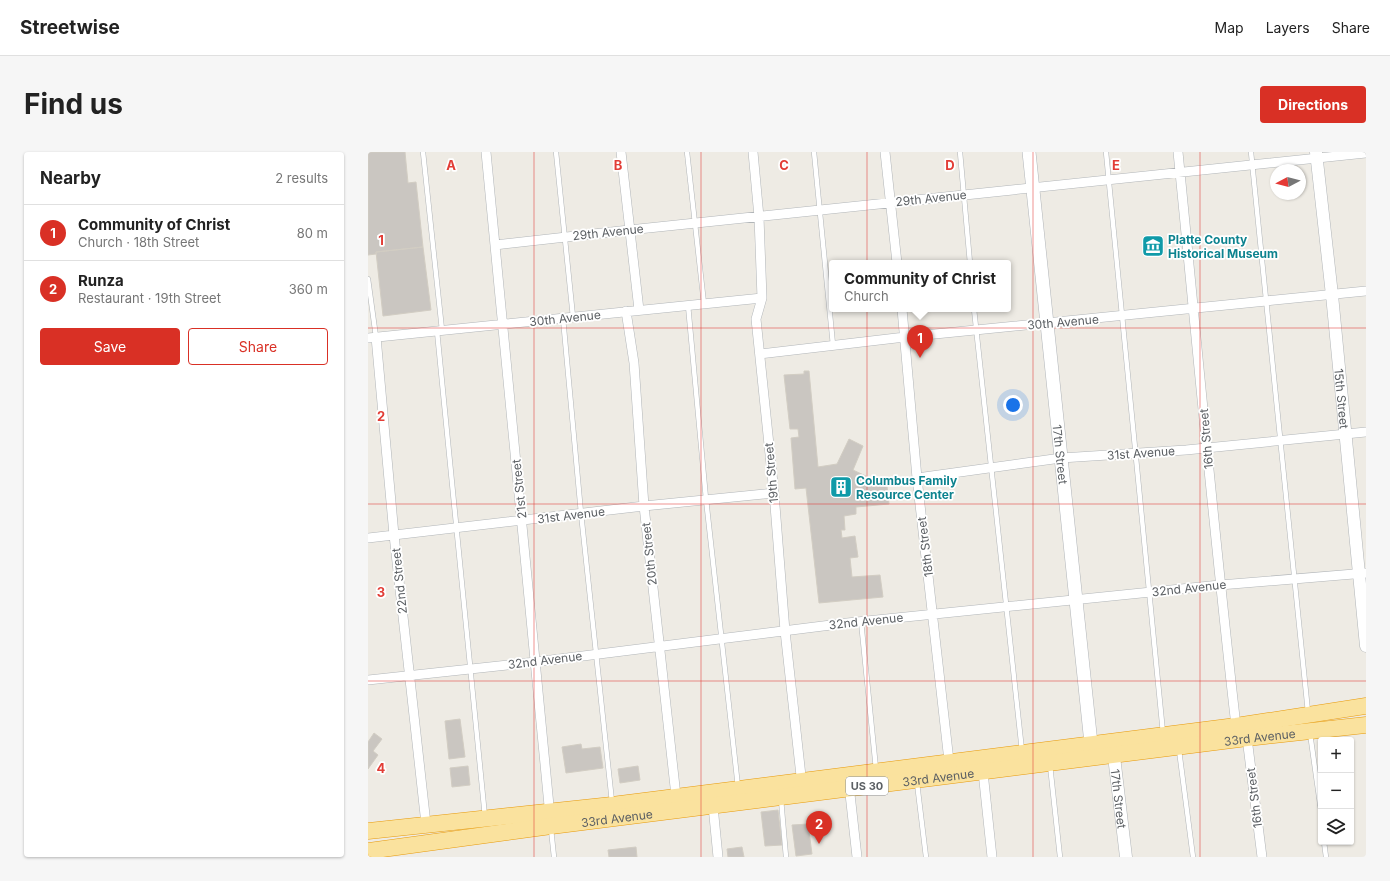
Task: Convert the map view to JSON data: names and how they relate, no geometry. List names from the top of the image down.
{
  "streets": {
    "highway": ["33rd Avenue", "US 30"],
    "main road": ["17th Street"],
    "street": [
      "29th Avenue",
      "30th Avenue",
      "15th Street",
      "16th Street",
      "31st Avenue",
      "19th Street",
      "21st Street",
      "18th Street",
      "20th Street",
      "22nd Street",
      "32nd Avenue"
    ]
  },
  "crossings": [
    ["29th Avenue", "15th Street"],
    ["29th Avenue", "16th Street"],
    ["29th Avenue", "17th Street"],
    ["29th Avenue", "19th Street"],
    ["29th Avenue", "21st Street"],
    ["30th Avenue", "15th Street"],
    ["30th Avenue", "16th Street"],
    ["30th Avenue", "17th Street"],
    ["30th Avenue", "19th Street"],
    ["30th Avenue", "21st Street"],
    ["30th Avenue", "18th Street"],
    ["30th Avenue", "20th Street"],
    ["30th Avenue", "22nd Street"],
    ["15th Street", "31st Avenue"],
    ["15th Street", "32nd Avenue"],
    ["16th Street", "31st Avenue"],
    ["16th Street", "32nd Avenue"],
    ["16th Street", "33rd Avenue"],
    ["31st Avenue", "17th Street"],
    ["31st Avenue", "19th Street"],
    ["31st Avenue", "21st Street"],
    ["31st Avenue", "18th Street"],
    ["31st Avenue", "20th Street"],
    ["31st Avenue", "22nd Street"],
    ["17th Street", "32nd Avenue"],
    ["17th Street", "33rd Avenue"],
    ["19th Street", "32nd Avenue"],
    ["19th Street", "33rd Avenue"],
    ["21st Street", "32nd Avenue"],
    ["21st Street", "33rd Avenue"],
    ["18th Street", "32nd Avenue"],
    ["18th Street", "33rd Avenue"],
    ["20th Street", "32nd Avenue"],
    ["20th Street", "33rd Avenue"],
    ["22nd Street", "32nd Avenue"],
    ["22nd Street", "33rd Avenue"]
  ],
  "places": {
    "museum": ["Platte County Historical Museum"],
    "building": ["Columbus Family Resource Center"]
  },
  "north": "left",
  "page": {
    "header": "Streetwise",
    "nav": ["Map", "Layers", "Share"],
    "buttons": [
      "Directions",
      ["Save", "Share"]
    ],
    "title": "Find us",
    "heading": ["Nearby", "2 results"],
    "list": [
      {
        "mark": "1",
        "name": "Community of Christ",
        "note": "Church · 18th Street",
        "value": "80 m"
      },
      {
        "mark": "2",
        "name": "Runza",
        "note": "Restaurant · 19th Street",
        "value": "360 m"
      }
    ],
    "popup": ["Community of Christ", "Church"],
    "pins": ["1", "2"],
    "map_buttons": ["+", "−"]
  },
  "grid": {
    "columns": [
      "A",
      "B",
      "C",
      "D",
      "E"
    ],
    "rows": [
      "1",
      "2",
      "3",
      "4"
    ]
  }
}
